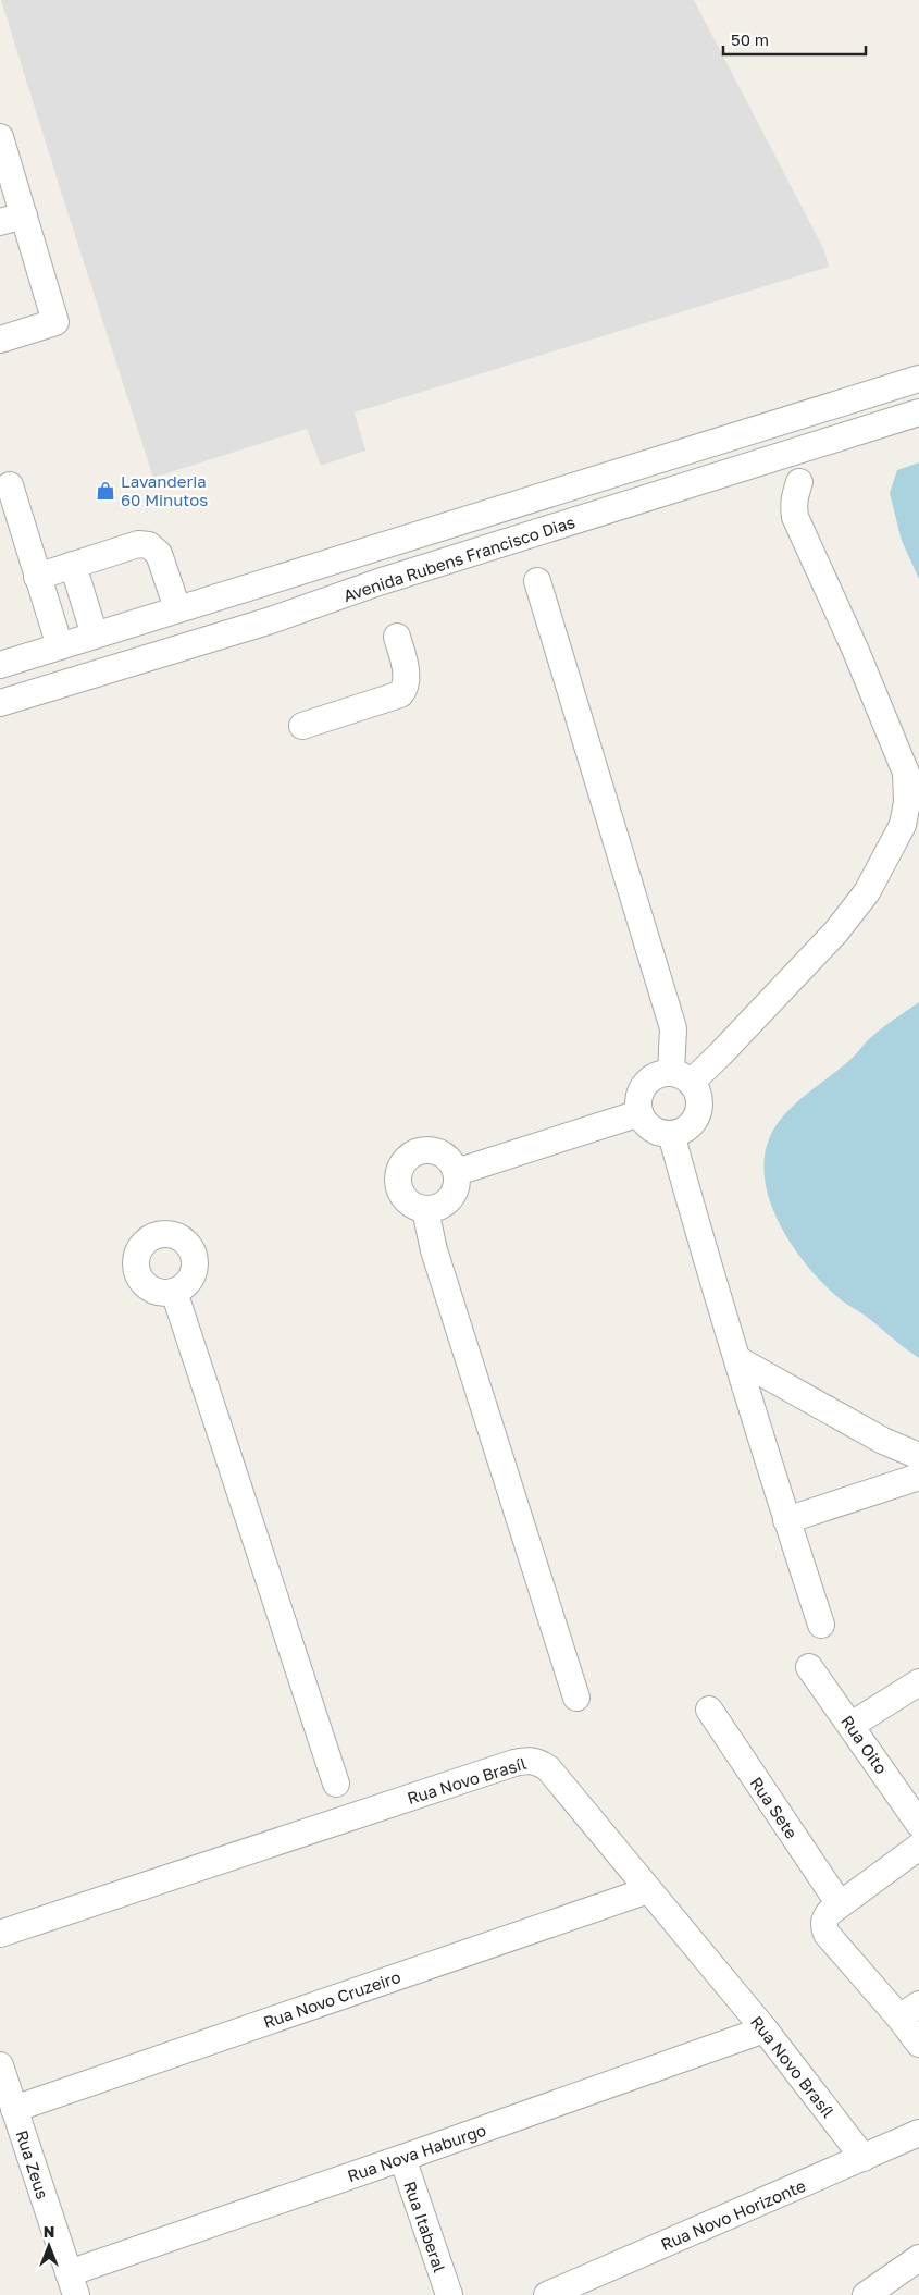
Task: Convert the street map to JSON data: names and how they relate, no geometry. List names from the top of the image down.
{
  "streets": {
    "street": [
      "Avenida Rubens Francisco Dias",
      "Rua Oito",
      "Rua Novo Brasíl",
      "Rua Sete",
      "Rua Novo Cruzeiro",
      "Rua Nova Haburgo",
      "Rua Zeus",
      "Rua Novo Horizonte",
      "Rua Itaberal"
    ]
  },
  "crossings": [
    ["Rua Novo Brasíl", "Rua Novo Cruzeiro"],
    ["Rua Novo Brasíl", "Rua Nova Haburgo"],
    ["Rua Novo Brasíl", "Rua Novo Horizonte"],
    ["Rua Novo Cruzeiro", "Rua Zeus"],
    ["Rua Nova Haburgo", "Rua Zeus"],
    ["Rua Nova Haburgo", "Rua Itaberal"]
  ],
  "places": {
    "shop": ["Lavanderia 60 Minutos"]
  },
  "scale_bar": "50 m",
  "north": "top"
}
